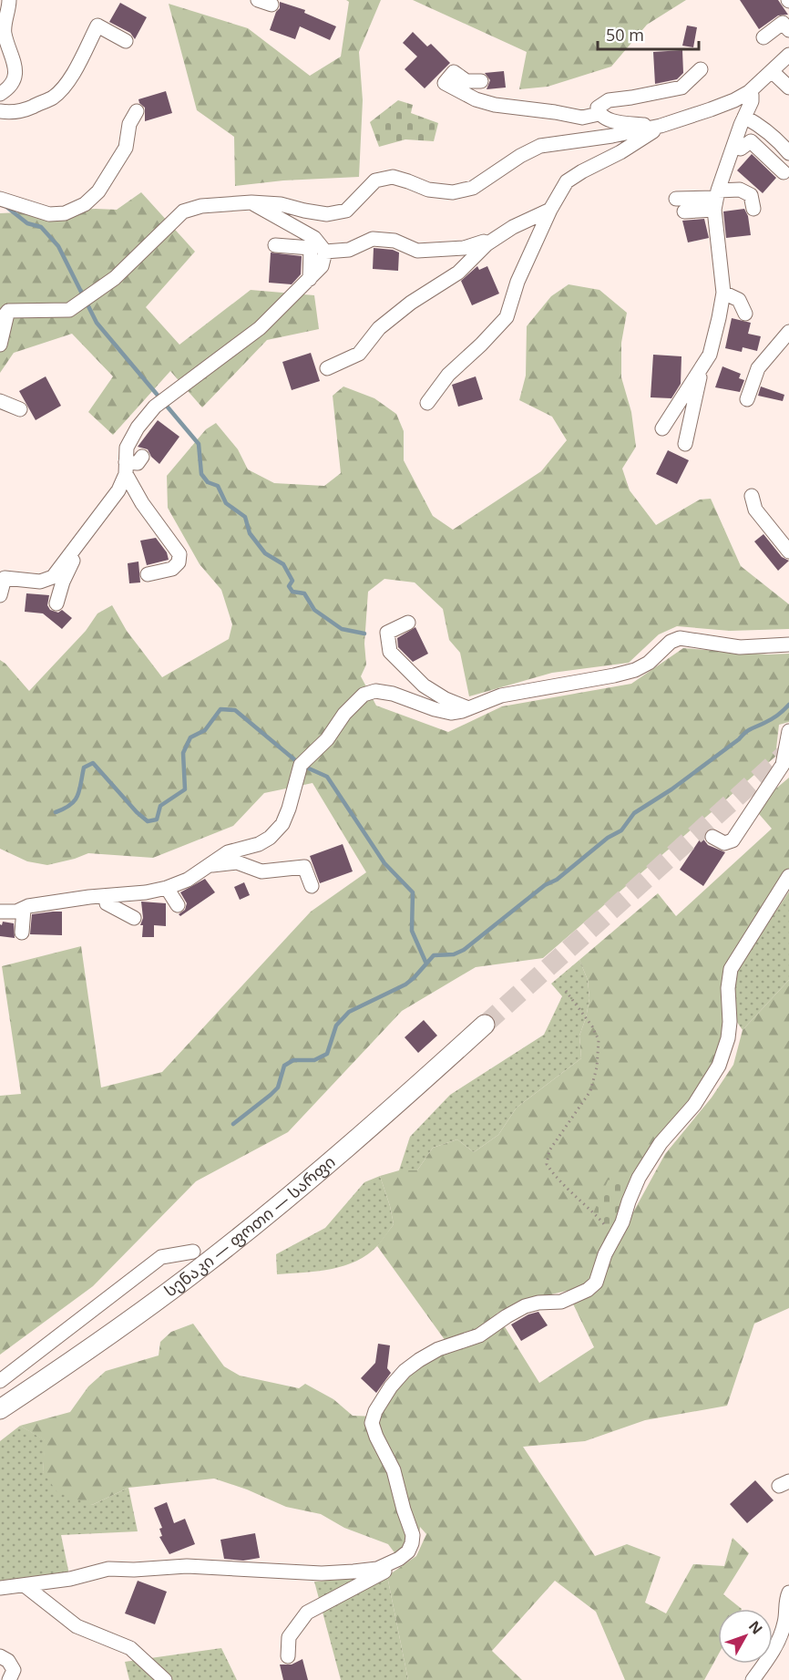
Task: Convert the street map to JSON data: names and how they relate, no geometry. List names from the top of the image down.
{
  "streets": {
    "highway": ["სენაკი — ფოთი — სარფი"]
  },
  "scale_bar": "50 m",
  "north": "top right"
}
